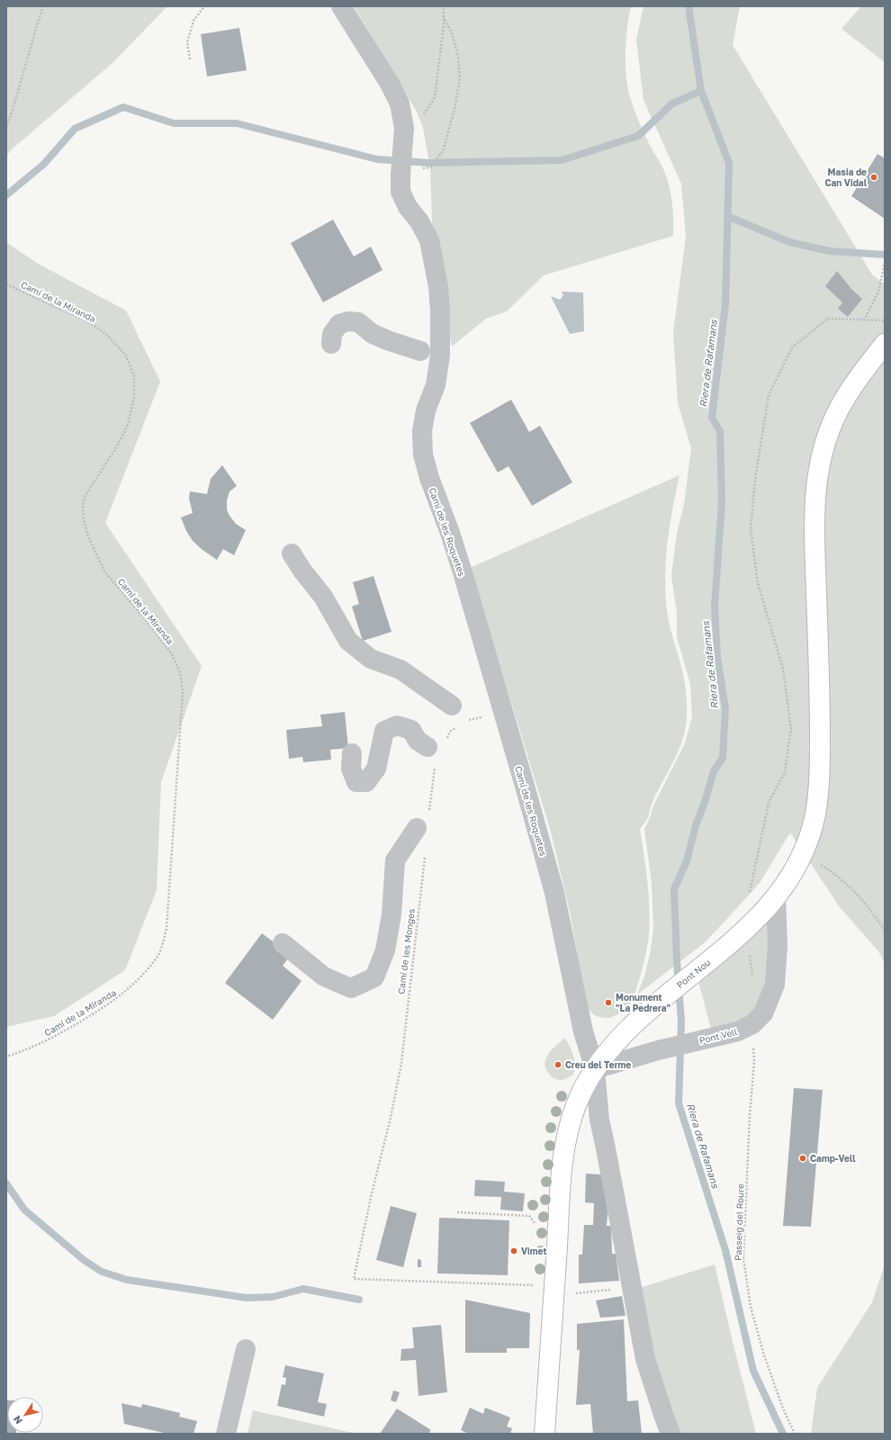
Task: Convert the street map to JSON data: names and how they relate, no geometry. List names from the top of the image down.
{
  "streets": {
    "main road": ["Pont Nou"],
    "street": ["Camí de les Roquetes", "Pont Vell"],
    "path": ["Camí de la Miranda", "Camí de les Monges", "Passeig del Roure"]
  },
  "crossings": [
    ["Camí de les Roquetes", "Pont Nou"],
    ["Camí de les Roquetes", "Pont Vell"],
    ["Pont Nou", "Pont Vell"],
    ["Pont Vell", "Passeig del Roure"]
  ],
  "water": ["Riera de Rafamans"],
  "places": [
    "Masia de Can Vidal",
    "Monument \"La Pedrera\"",
    "Creu del Terme",
    "Camp-Vell",
    "Vimet"
  ],
  "north": "bottom left"
}
